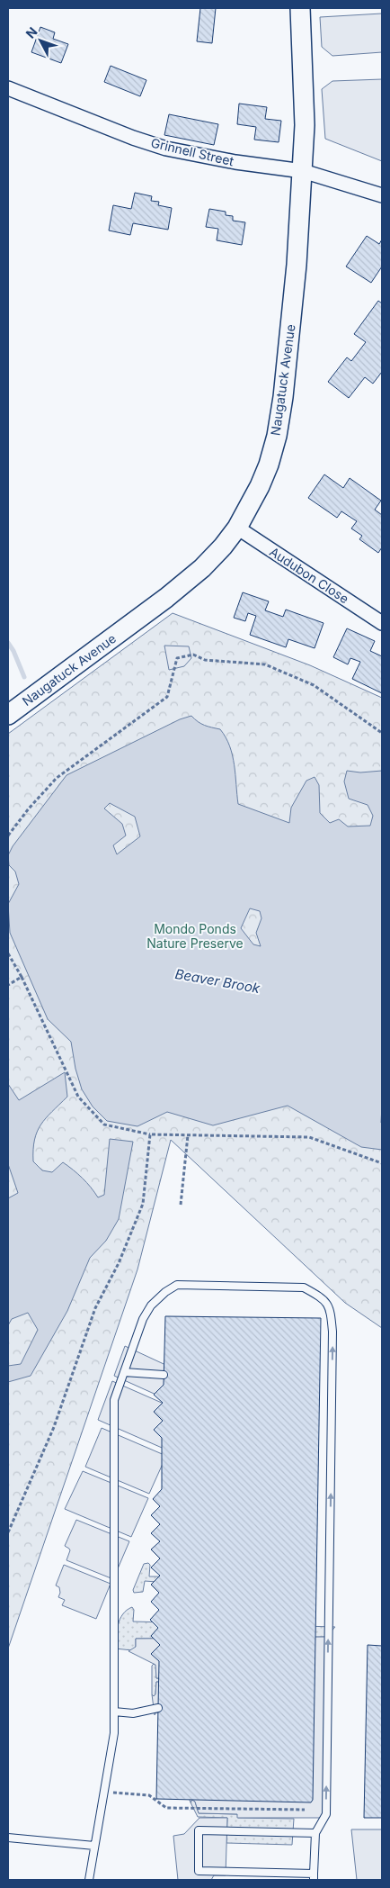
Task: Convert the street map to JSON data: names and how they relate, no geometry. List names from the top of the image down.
{
  "streets": {
    "main road": ["Naugatuck Avenue"],
    "street": ["Grinnell Street", "Audubon Close"]
  },
  "crossings": [
    ["Grinnell Street", "Naugatuck Avenue"],
    ["Naugatuck Avenue", "Audubon Close"]
  ],
  "water": ["Beaver Brook"],
  "parks": ["Mondo Ponds Nature Preserve"],
  "north": "top left"
}
